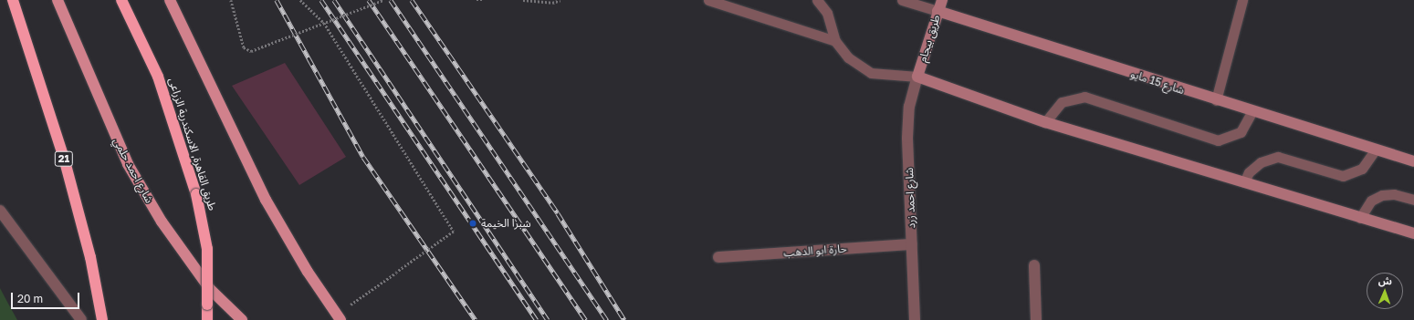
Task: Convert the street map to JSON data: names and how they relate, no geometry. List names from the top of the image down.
{
  "streets": {
    "highway": ["طريق القاهرة, الاسكندرية الزراعى", "21"],
    "main road": ["طريق بيجام", "شارع 15 مايو", "شارع احمد حلمي"],
    "street": ["شارع احمد زرد", "حارة ابو الدهب"]
  },
  "crossings": [
    ["طريق بيجام", "شارع 15 مايو"],
    ["طريق بيجام", "شارع احمد زرد"],
    ["شارع احمد زرد", "حارة ابو الدهب"]
  ],
  "places": ["شبرا الخيمة"],
  "scale_bar": "20 m",
  "north": "top"
}
